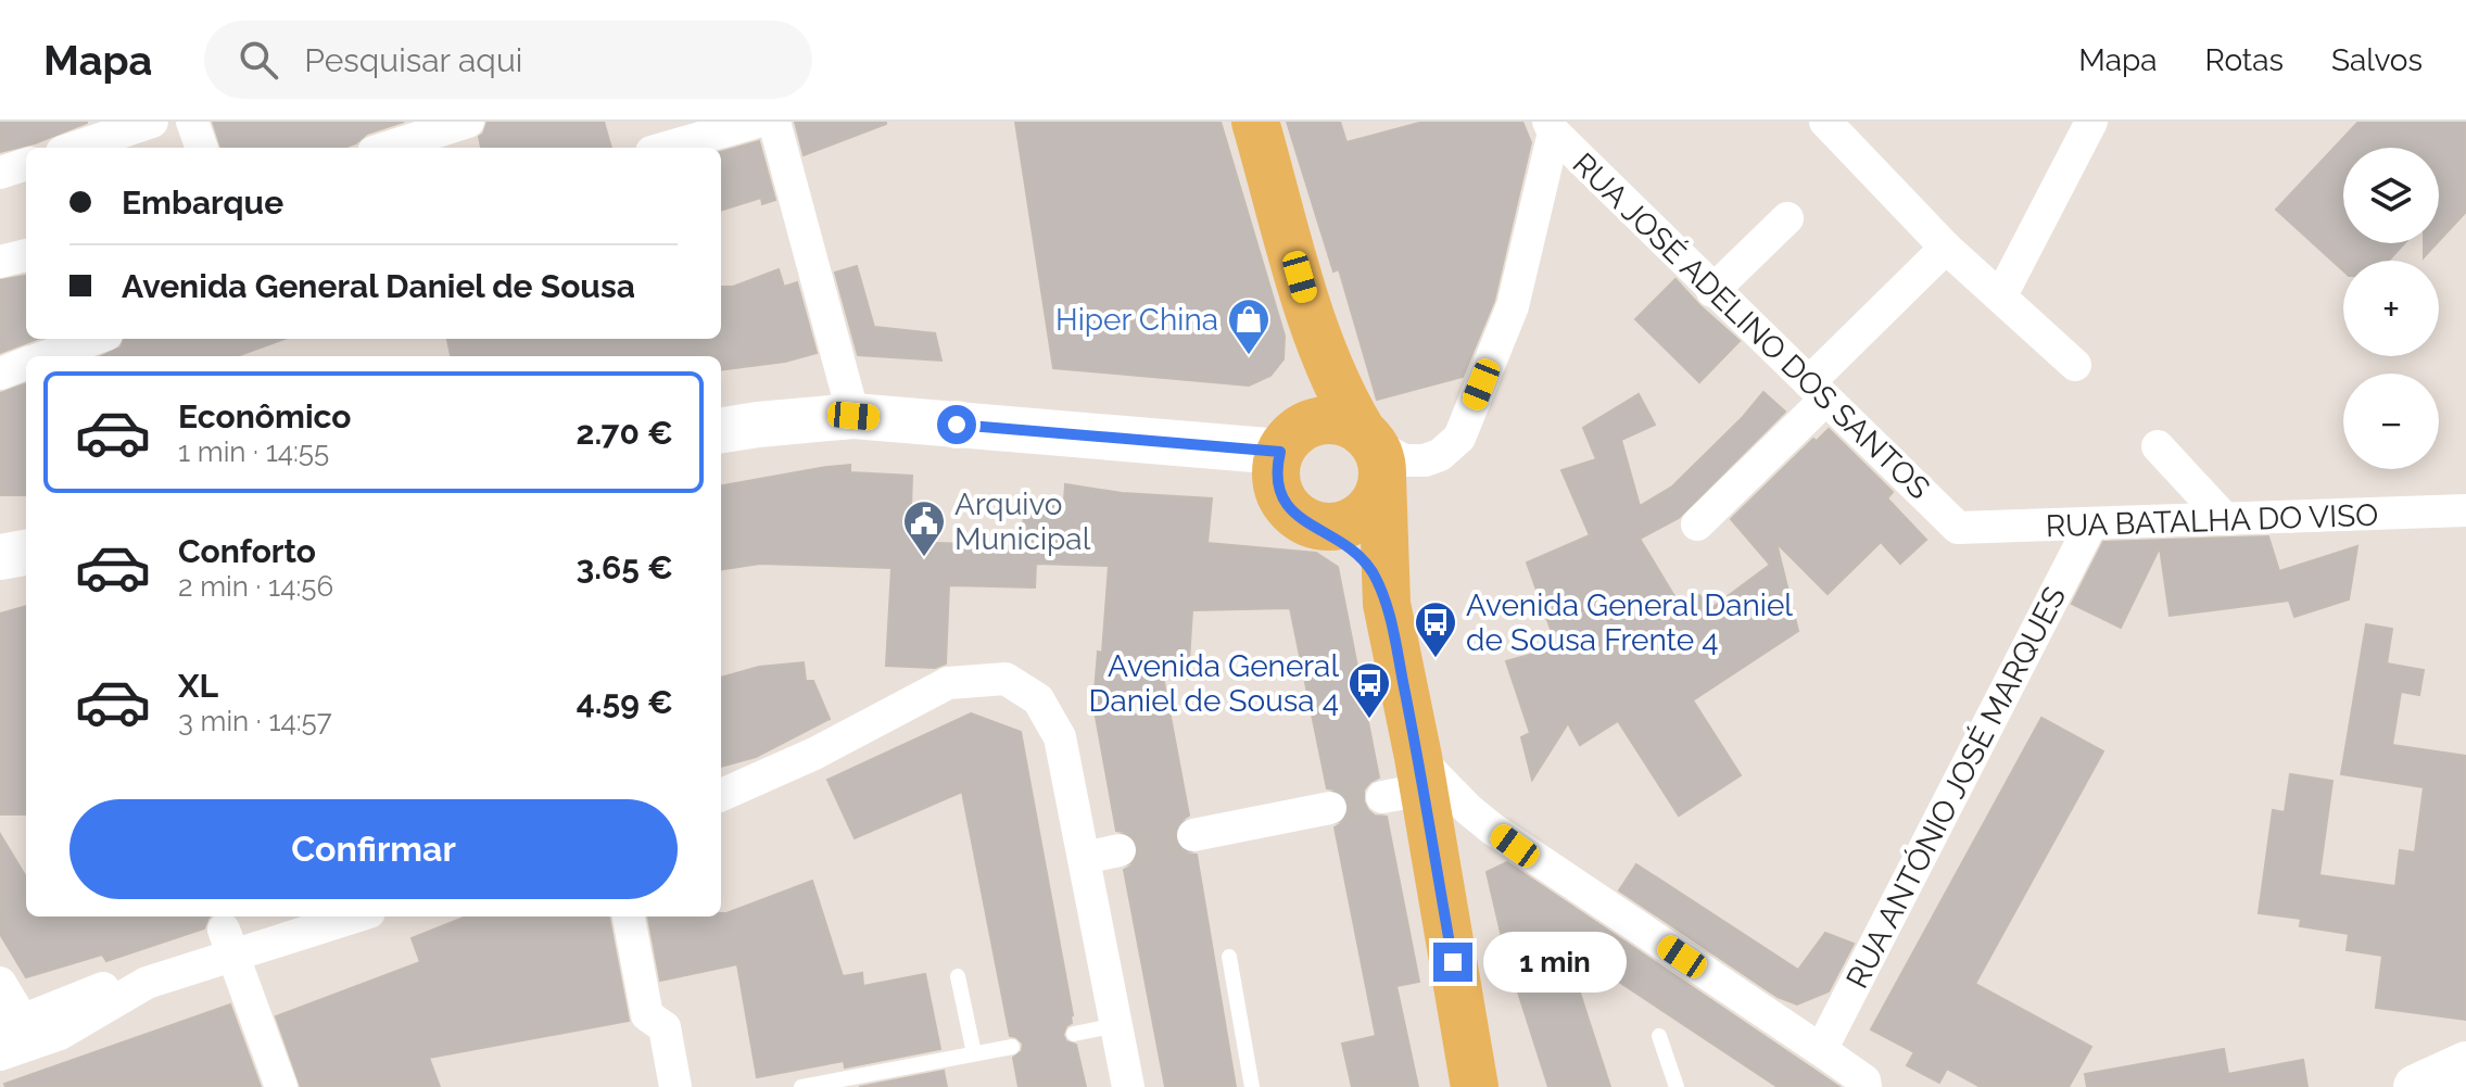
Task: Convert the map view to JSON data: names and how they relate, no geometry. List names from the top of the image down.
{
  "streets": {
    "street": ["RUA JOSÉ ADELINO DOS SANTOS", "RUA BATALHA DO VISO", "RUA ANTÓNIO JOSÉ MARQUES"]
  },
  "crossings": [
    ["RUA JOSÉ ADELINO DOS SANTOS", "RUA BATALHA DO VISO"],
    ["RUA BATALHA DO VISO", "RUA ANTÓNIO JOSÉ MARQUES"]
  ],
  "places": {
    "shop": ["Hiper China"],
    "public building": ["Arquivo Municipal"],
    "bus stop": ["Avenida General Daniel de Sousa Frente 4", "Avenida General Daniel de Sousa 4"]
  },
  "page": {
    "header": "Mapa",
    "search": "Pesquisar aqui",
    "nav": ["Mapa", "Rotas", "Salvos"],
    "map_buttons": ["+", "−"],
    "banner": ["Embarque", "Avenida General Daniel de Sousa"],
    "list": [
      {
        "name": "Econômico",
        "note": "1 min · 14:55",
        "value": "2.70 €"
      },
      {
        "name": "Conforto",
        "note": "2 min · 14:56",
        "value": "3.65 €"
      },
      {
        "name": "XL",
        "note": "3 min · 14:57",
        "value": "4.59 €"
      }
    ],
    "buttons": "Confirmar",
    "bubble": "1 min"
  }
}
